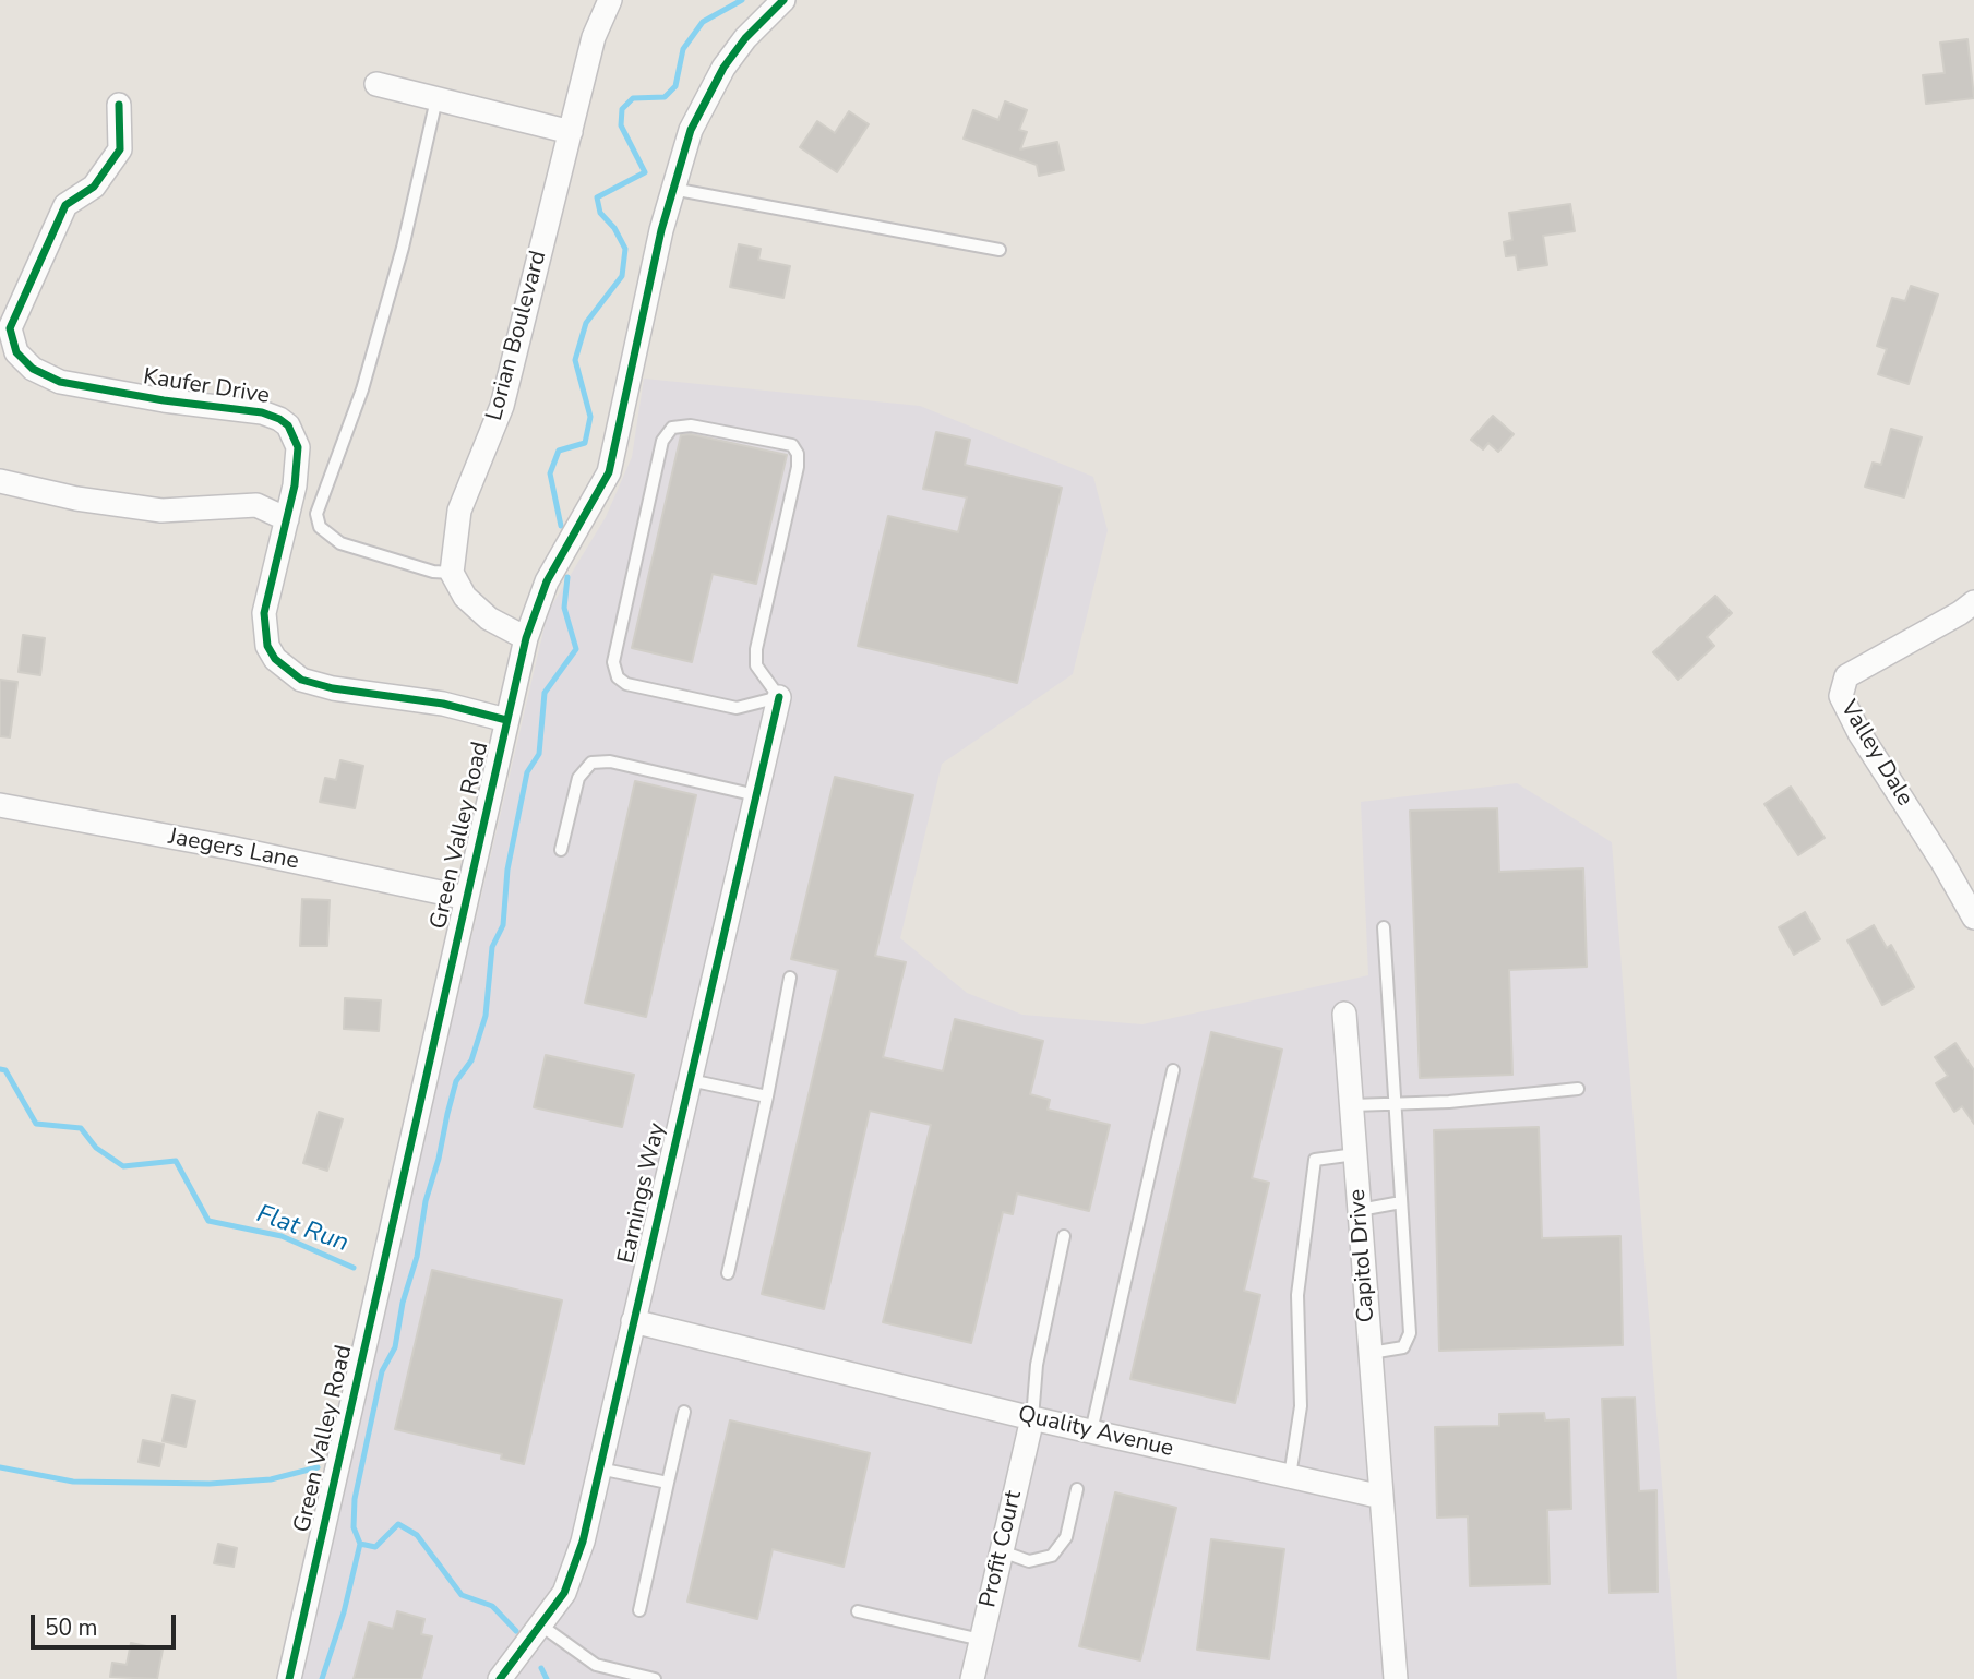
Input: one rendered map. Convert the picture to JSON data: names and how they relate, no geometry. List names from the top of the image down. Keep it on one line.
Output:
{"streets":{"street":["Lorian Boulevard","Kaufer Drive","Valley Dale","Green Valley Road","Jaegers Lane","Earnings Way","Capitol Drive","Quality Avenue","Profit Court"]},"crossings":[["Kaufer Drive","Green Valley Road"],["Green Valley Road","Jaegers Lane"],["Earnings Way","Quality Avenue"],["Capitol Drive","Quality Avenue"],["Quality Avenue","Profit Court"]],"water":["Flat Run"],"scale_bar":"50 m"}
